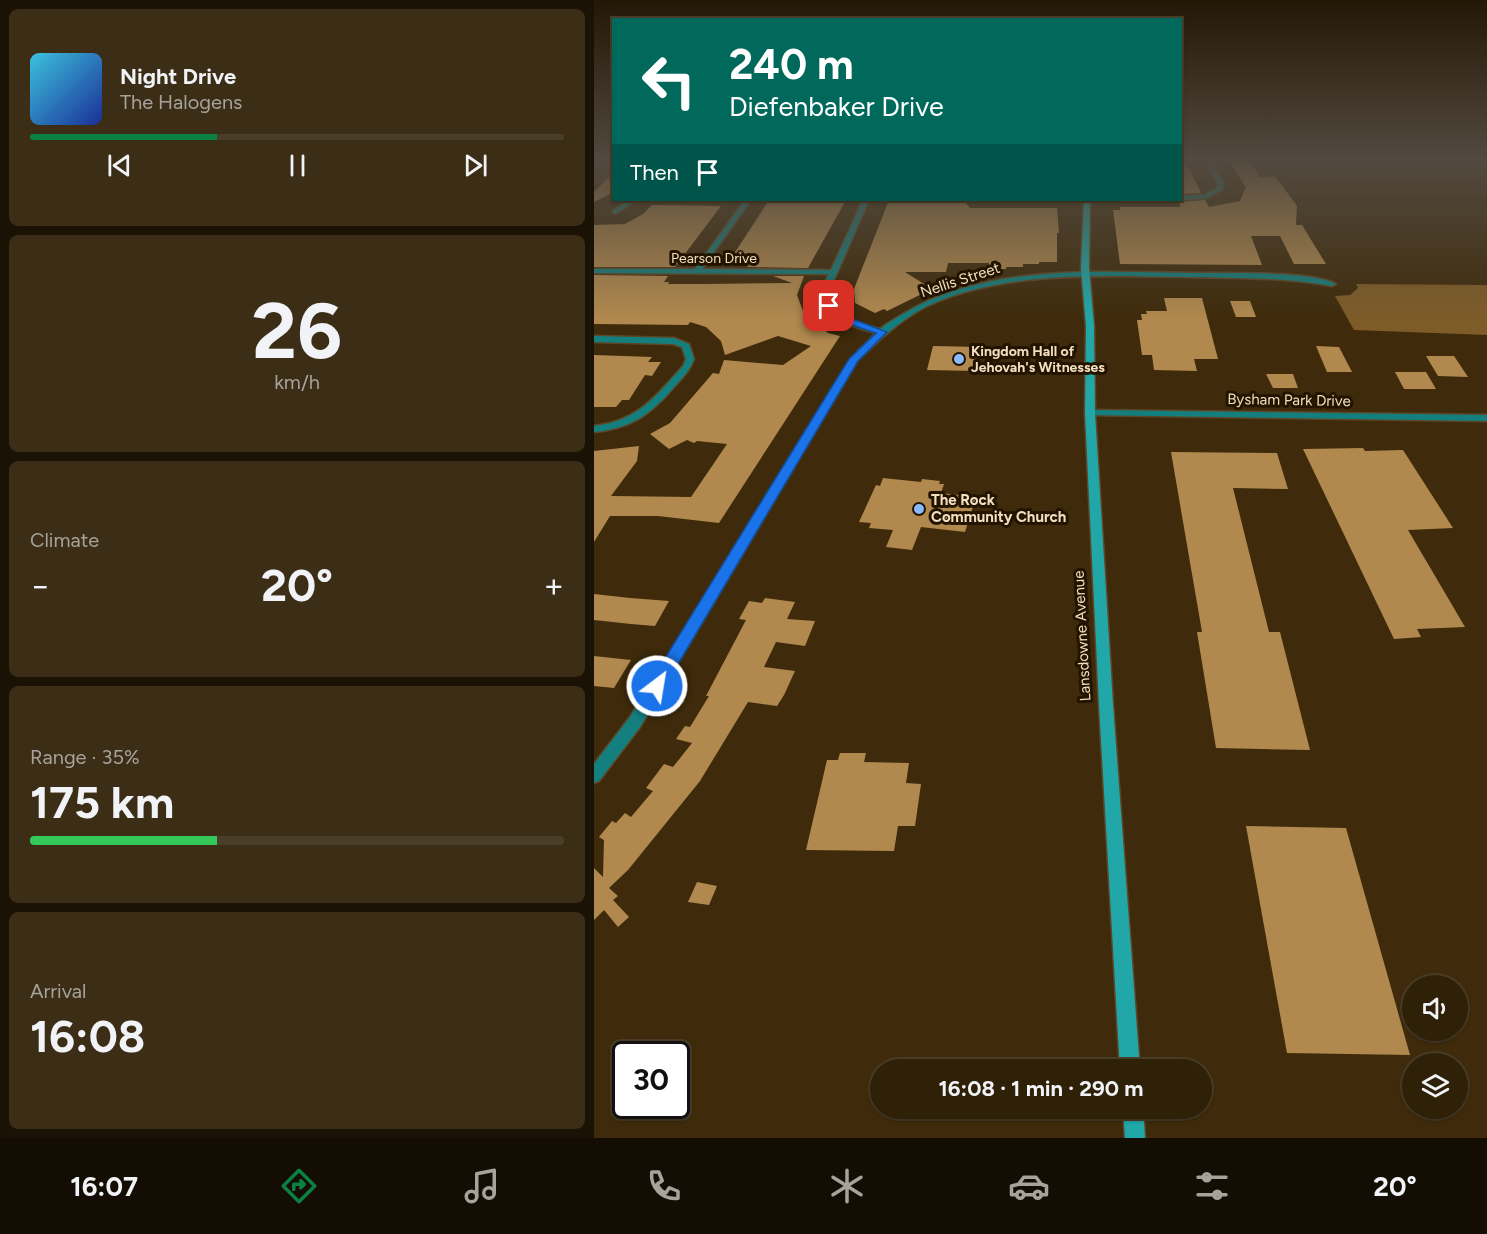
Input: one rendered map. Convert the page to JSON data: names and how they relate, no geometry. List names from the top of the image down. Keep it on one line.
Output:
{"streets":{"main road":["Lansdowne Avenue"],"street":["Pearson Drive","Nellis Street","Bysham Park Drive"]},"crossings":[["Nellis Street","Lansdowne Avenue"],["Bysham Park Drive","Lansdowne Avenue"]],"places":["Kingdom Hall of Jehovah's Witnesses","The Rock Community Church"],"page":{"turn":["240 m","Diefenbaker Drive"],"song":["Night Drive","The Halogens"],"then":"Then","tile":[["26","km/h"],"Climate",["Range · 35%","175 km"],["Arrival","16:08"]],"heat":["−","20°","+"],"limit":"30","trip":"16:08 · 1 min · 290 m","tabs":["16:07","20°"]}}
